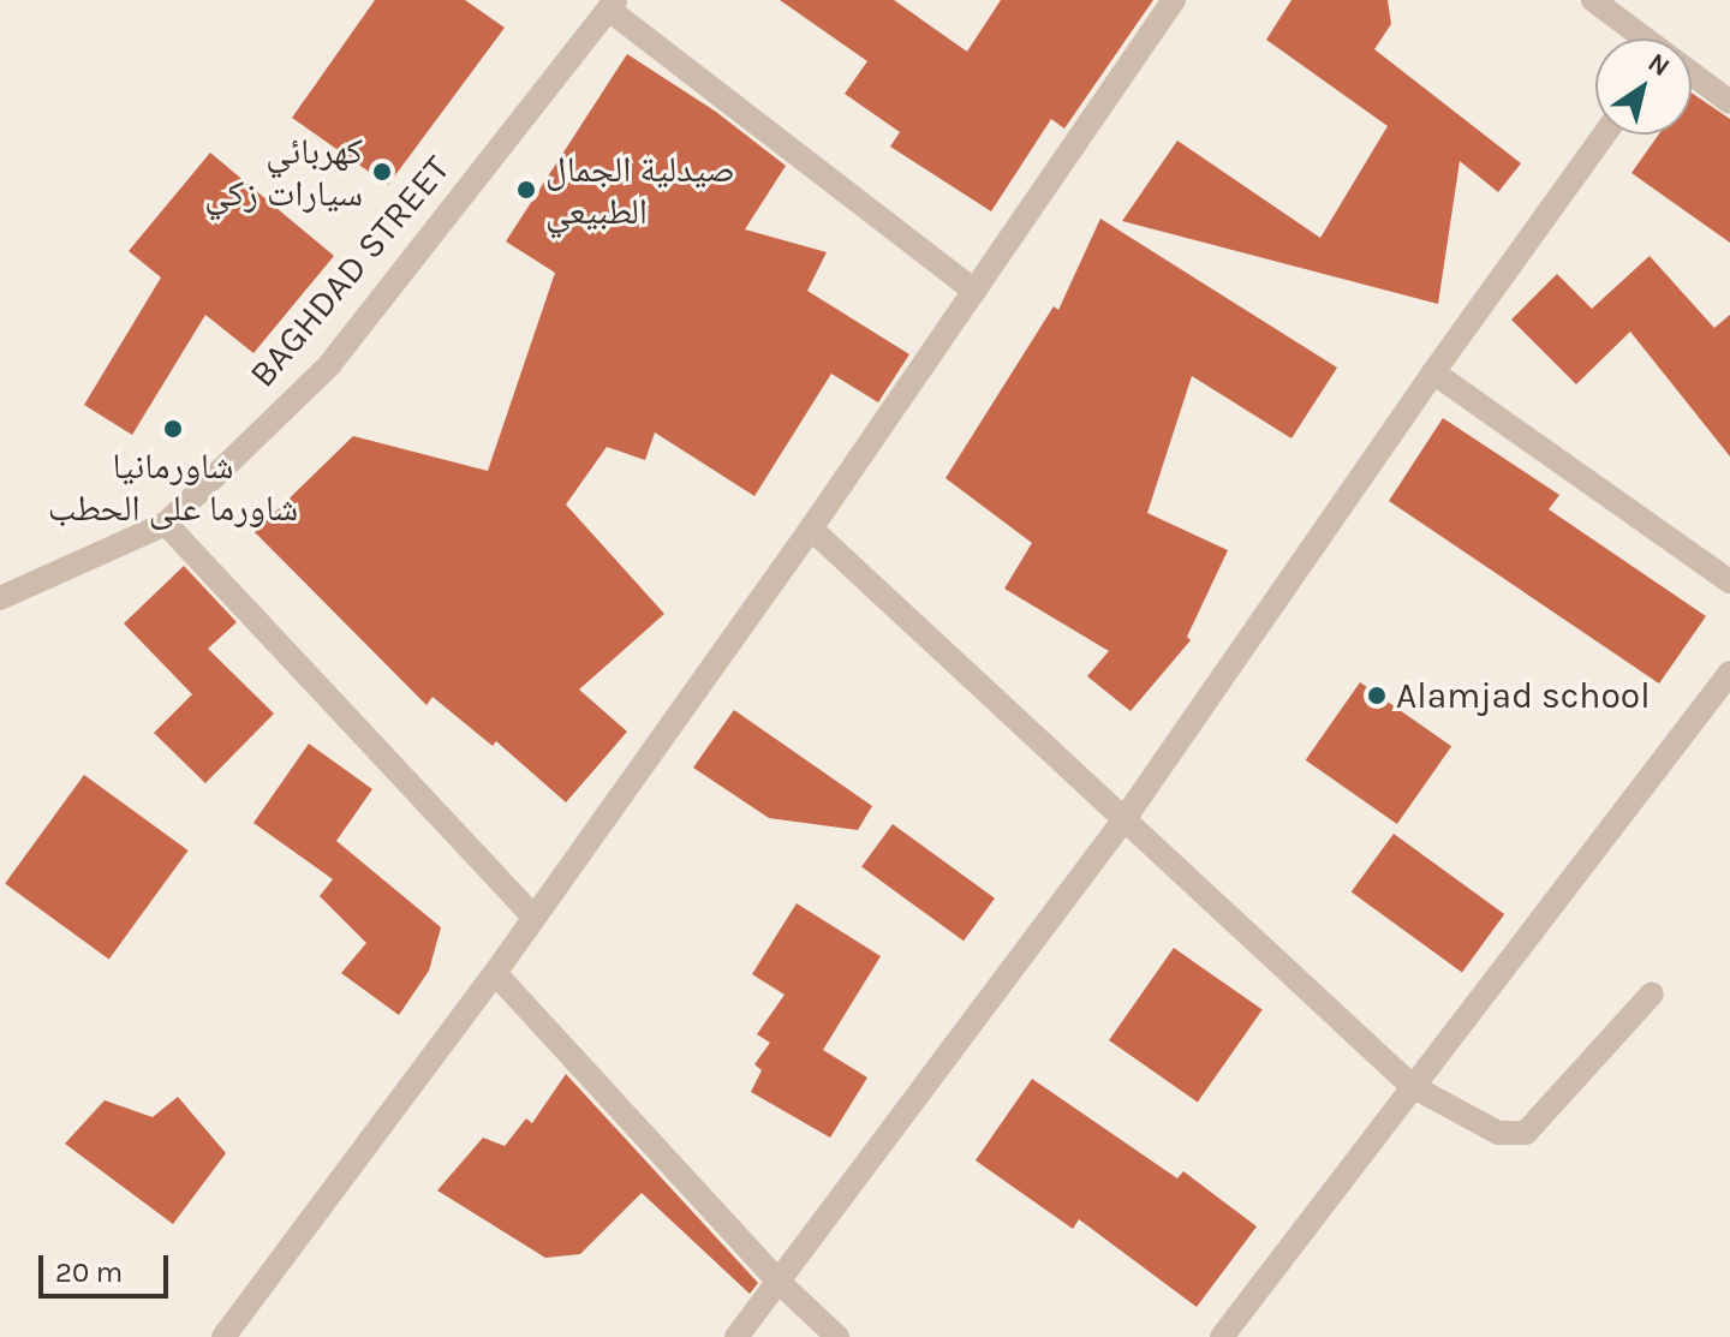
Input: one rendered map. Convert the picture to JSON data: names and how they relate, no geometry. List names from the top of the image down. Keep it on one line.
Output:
{"streets":{"street":["BAGHDAD STREET"]},"places":["كهربائي سيارات زكي","صيدلية الجمال الطبيعي","شاورمانيا شاورما على الحطب","Alamjad school"],"scale_bar":"20 m","north":"top right"}
